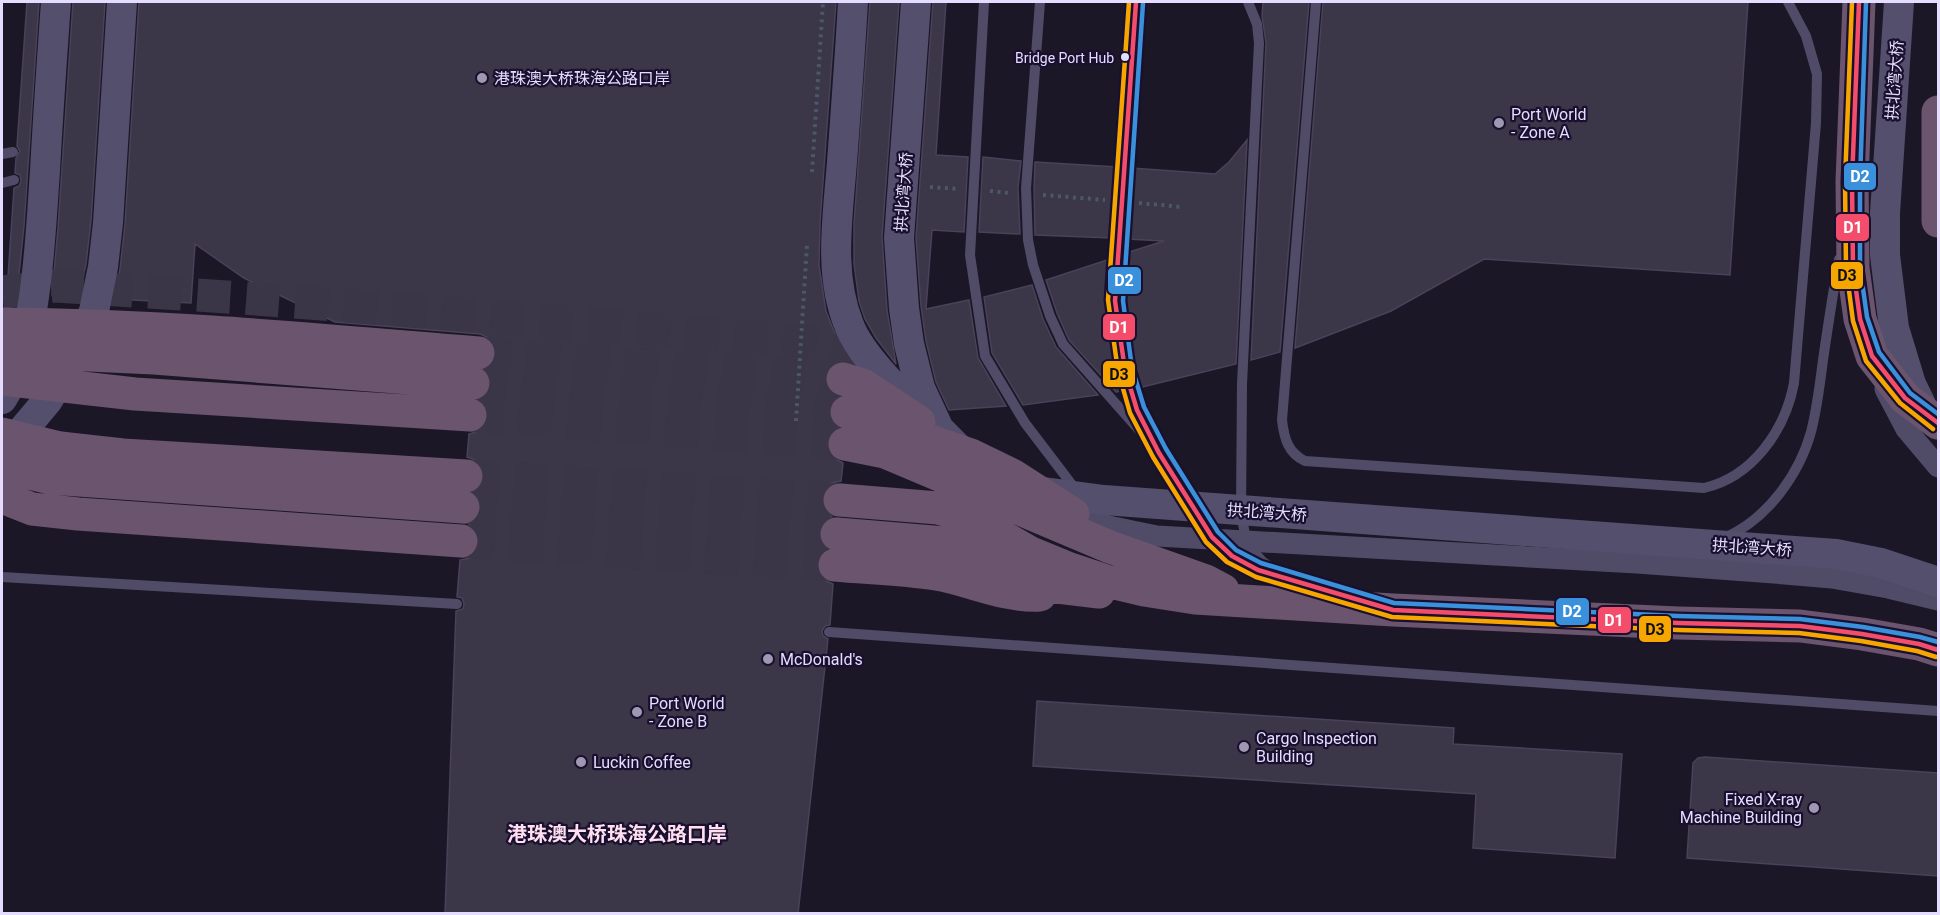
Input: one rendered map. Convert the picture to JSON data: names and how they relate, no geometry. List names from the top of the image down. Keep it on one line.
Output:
{"streets":{"main road":["拱北湾大桥"]},"districts":["港珠澳大桥珠海公路口岸"],"places":["Bridge Port Hub","港珠澳大桥珠海公路口岸","Port World - Zone A","McDonald's","Port World - Zone B","Cargo Inspection Building","Luckin Coffee","Fixed X-ray Machine Building"],"lines":["transit line D1","transit line D3","transit line D2"]}
